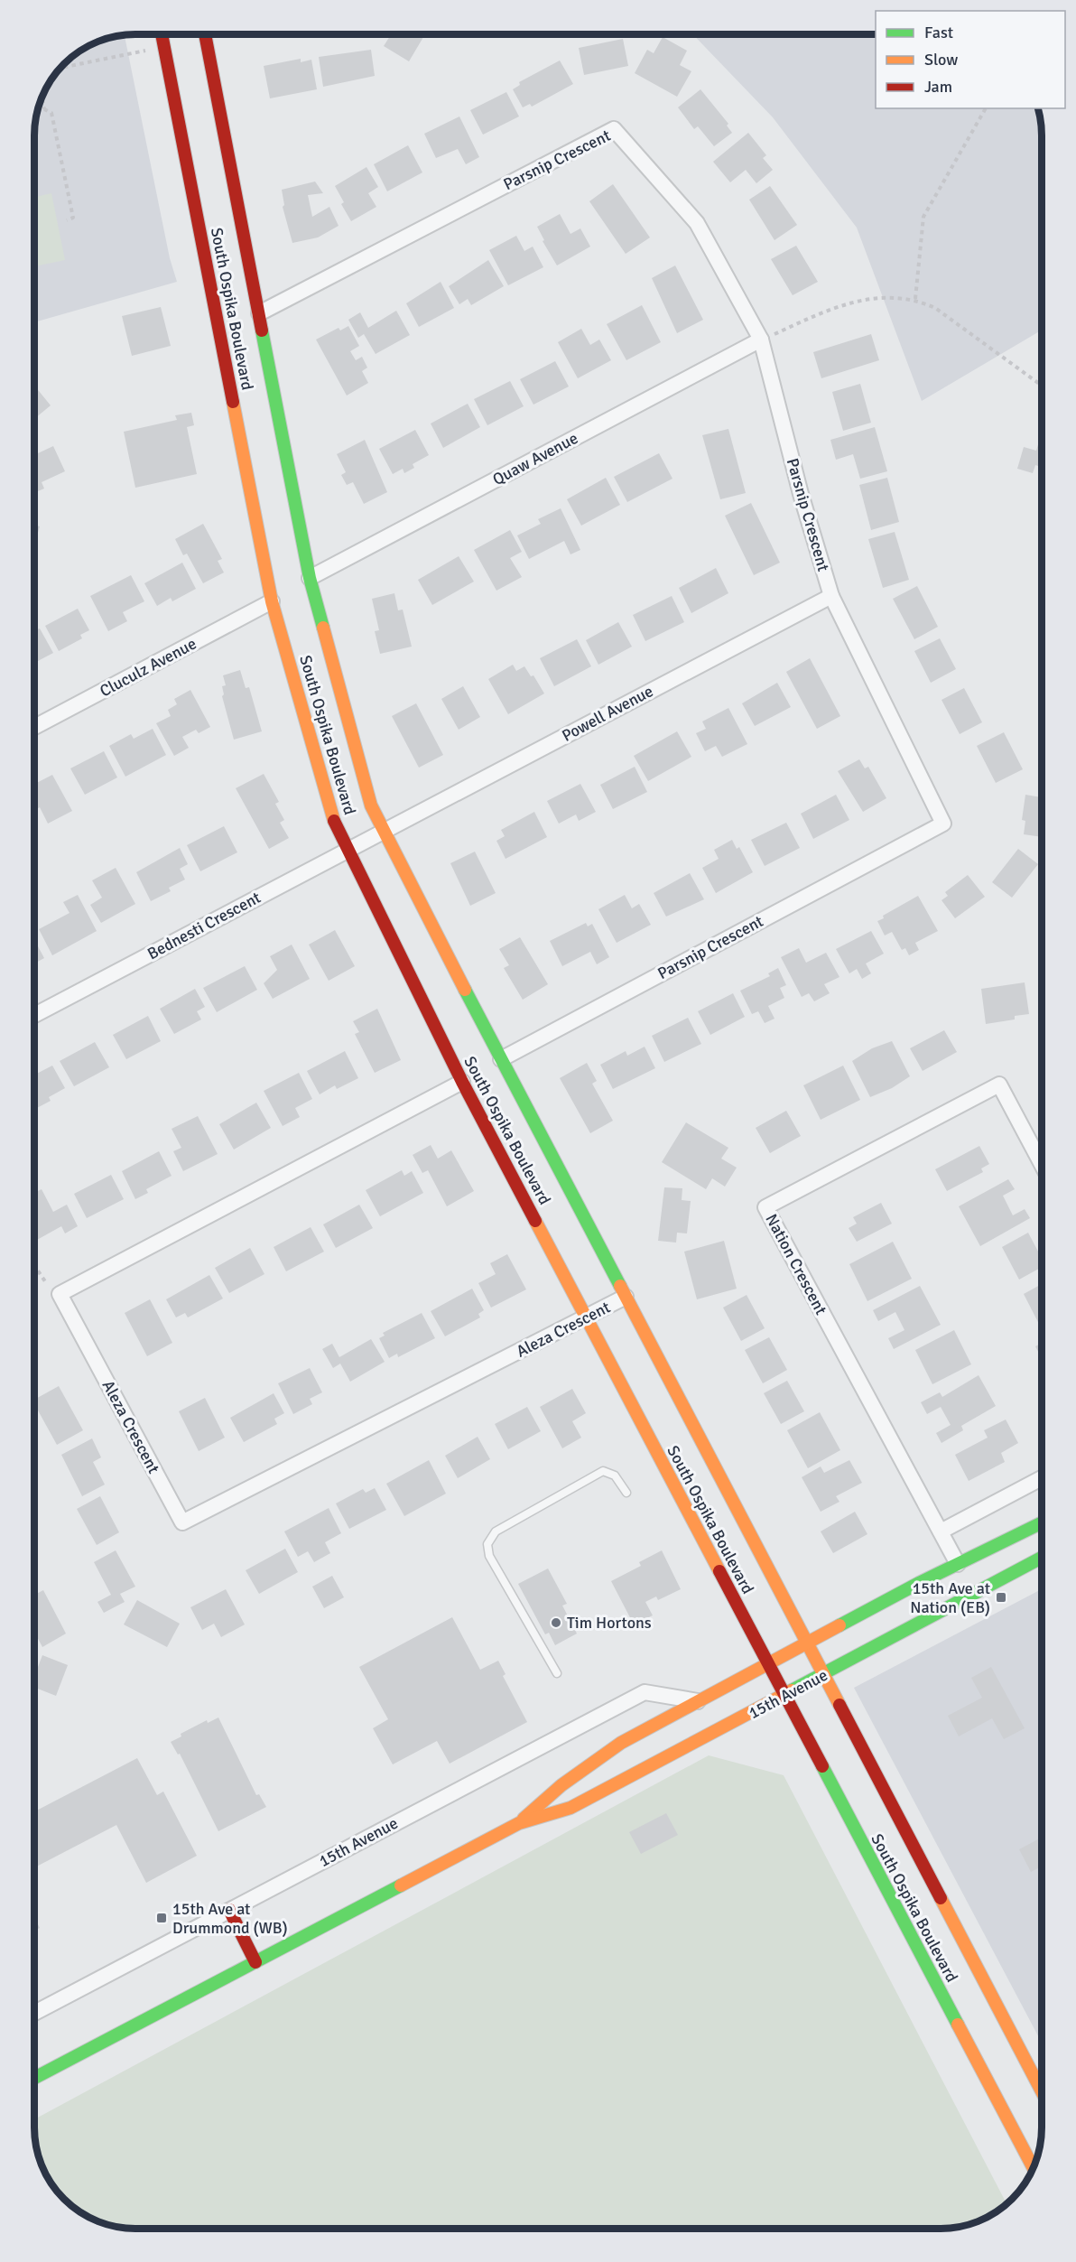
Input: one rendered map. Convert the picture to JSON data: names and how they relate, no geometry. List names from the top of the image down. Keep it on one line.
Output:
{"streets":{"main road":["South Ospika Boulevard","15th Avenue"],"street":["Parsnip Crescent","Quaw Avenue","Cluculz Avenue","Powell Avenue","Bednesti Crescent","Nation Crescent","Aleza Crescent"]},"crossings":[["Parsnip Crescent","South Ospika Boulevard"],["Parsnip Crescent","Quaw Avenue"],["Parsnip Crescent","Powell Avenue"],["South Ospika Boulevard","Quaw Avenue"],["South Ospika Boulevard","Cluculz Avenue"],["South Ospika Boulevard","Powell Avenue"],["South Ospika Boulevard","Bednesti Crescent"],["South Ospika Boulevard","Aleza Crescent"],["South Ospika Boulevard","15th Avenue"],["Powell Avenue","Bednesti Crescent"],["Nation Crescent","15th Avenue"]],"places":{"transit":["15th Ave at Nation (EB)","15th Ave at Drummond (WB)"],"other":["Tim Hortons"]},"legend":["Fast","Slow","Jam"]}
